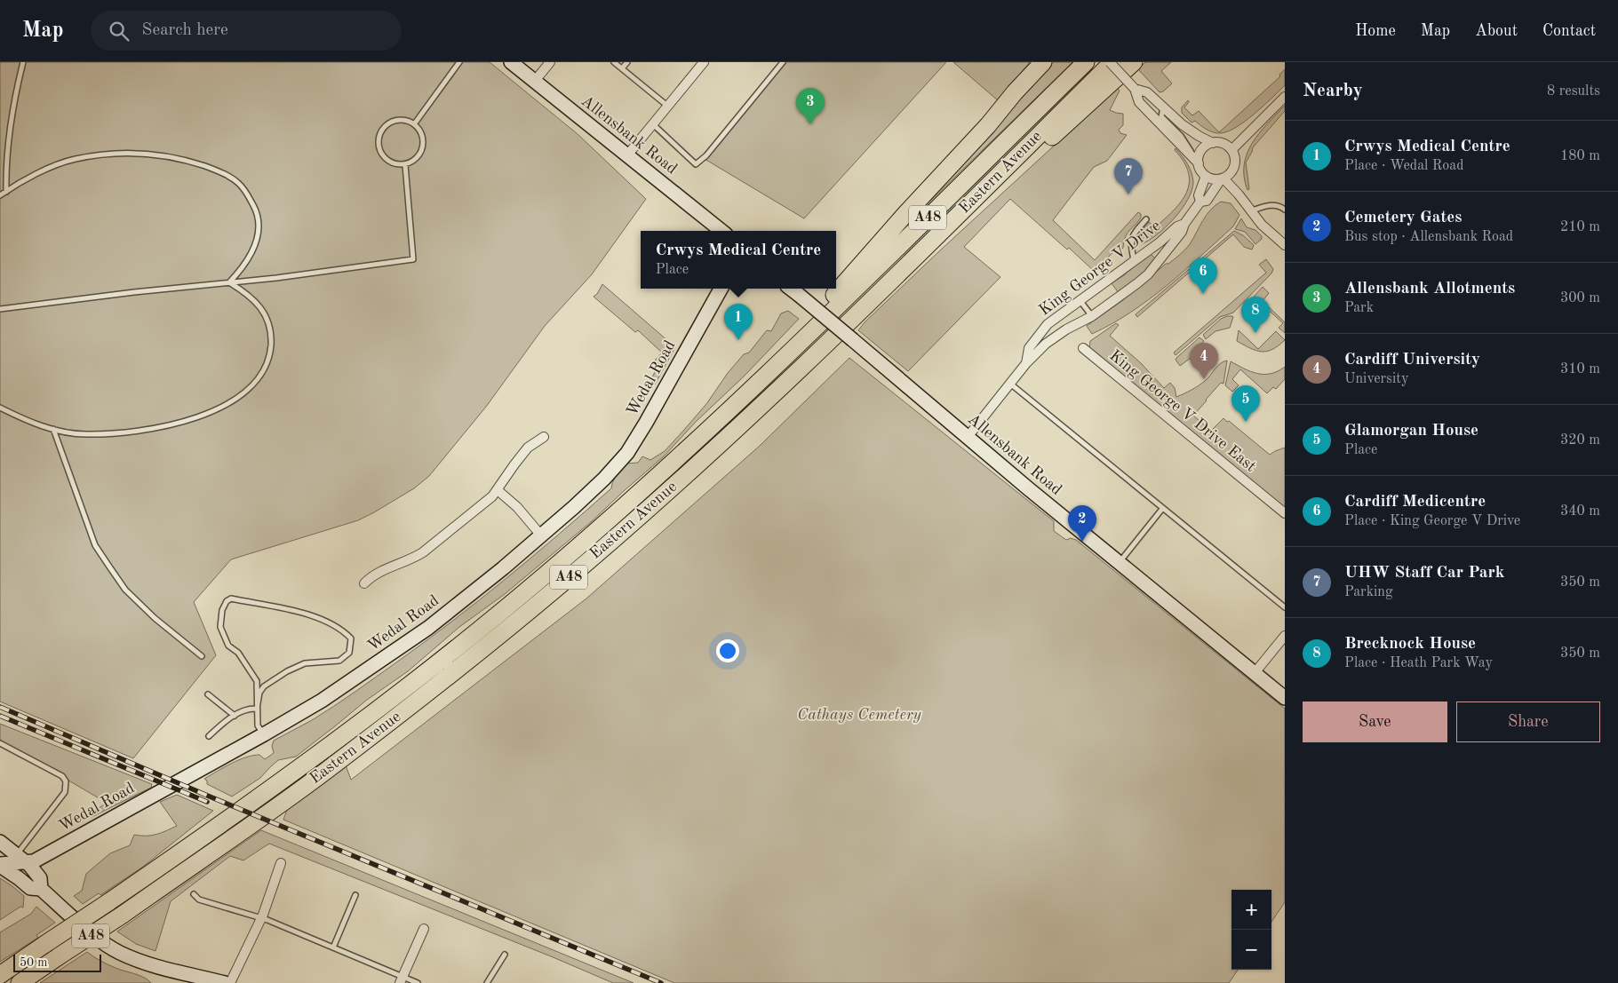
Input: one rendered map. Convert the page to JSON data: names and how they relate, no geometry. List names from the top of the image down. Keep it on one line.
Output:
{"streets":{"highway":["Eastern Avenue","A48"],"street":["Allensbank Road","King George V Drive","Wedal Road","King George V Drive East"]},"crossings":[["Allensbank Road","King George V Drive"]],"parks":["Cathays Cemetery"],"scale_bar":"50 m","page":{"header":"Map","search":"Search here","nav":["Home","Map","About","Contact"],"heading":["Nearby","8 results"],"pins":["3","7","6","8","1","4","5","2"],"list":[{"mark":"1","name":"Crwys Medical Centre","note":"Place · Wedal Road","value":"180 m"},{"mark":"2","name":"Cemetery Gates","note":"Bus stop · Allensbank Road","value":"210 m"},{"mark":"3","name":"Allensbank Allotments","note":"Park","value":"300 m"},{"mark":"4","name":"Cardiff University","note":"University","value":"310 m"},{"mark":"5","name":"Glamorgan House","note":"Place","value":"320 m"},{"mark":"6","name":"Cardiff Medicentre","note":"Place · King George V Drive","value":"340 m"},{"mark":"7","name":"UHW Staff Car Park","note":"Parking","value":"350 m"},{"mark":"8","name":"Brecknock House","note":"Place · Heath Park Way","value":"350 m"}],"popup":["Crwys Medical Centre","Place"],"buttons":["Save","Share"],"map_buttons":["+","−"],"scale":"50 m"}}
